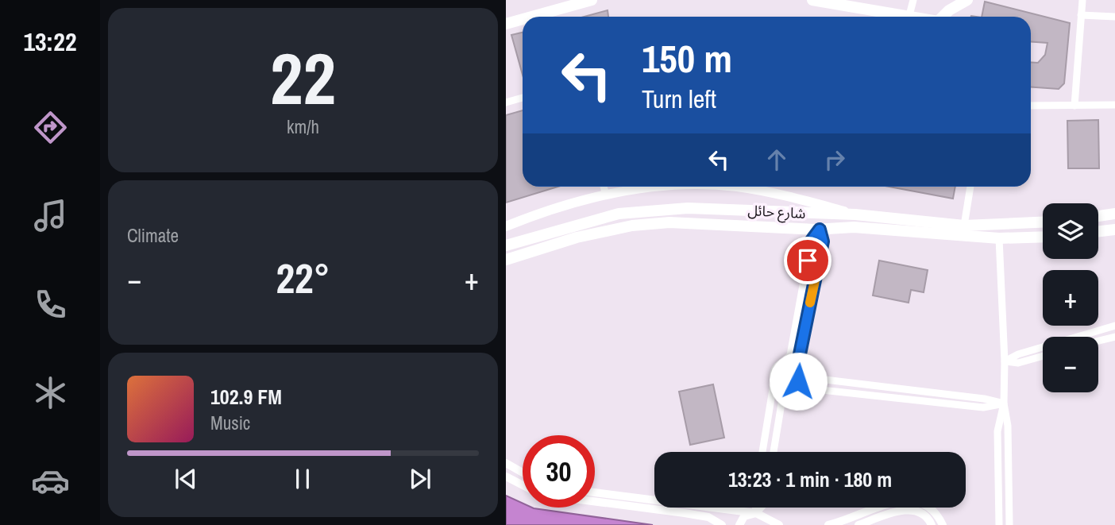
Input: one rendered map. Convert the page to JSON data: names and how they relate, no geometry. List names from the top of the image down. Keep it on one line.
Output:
{"streets":{"main road":["شارع حائل"]},"page":{"tabs":"13:22","tile":[["22","km/h"],"Climate"],"turn":["150 m","Turn left"],"map_buttons":["+","−"],"heat":["−","22°","+"],"song":["102.9 FM","Music"],"limit":"30","trip":"13:23 · 1 min · 180 m"}}
